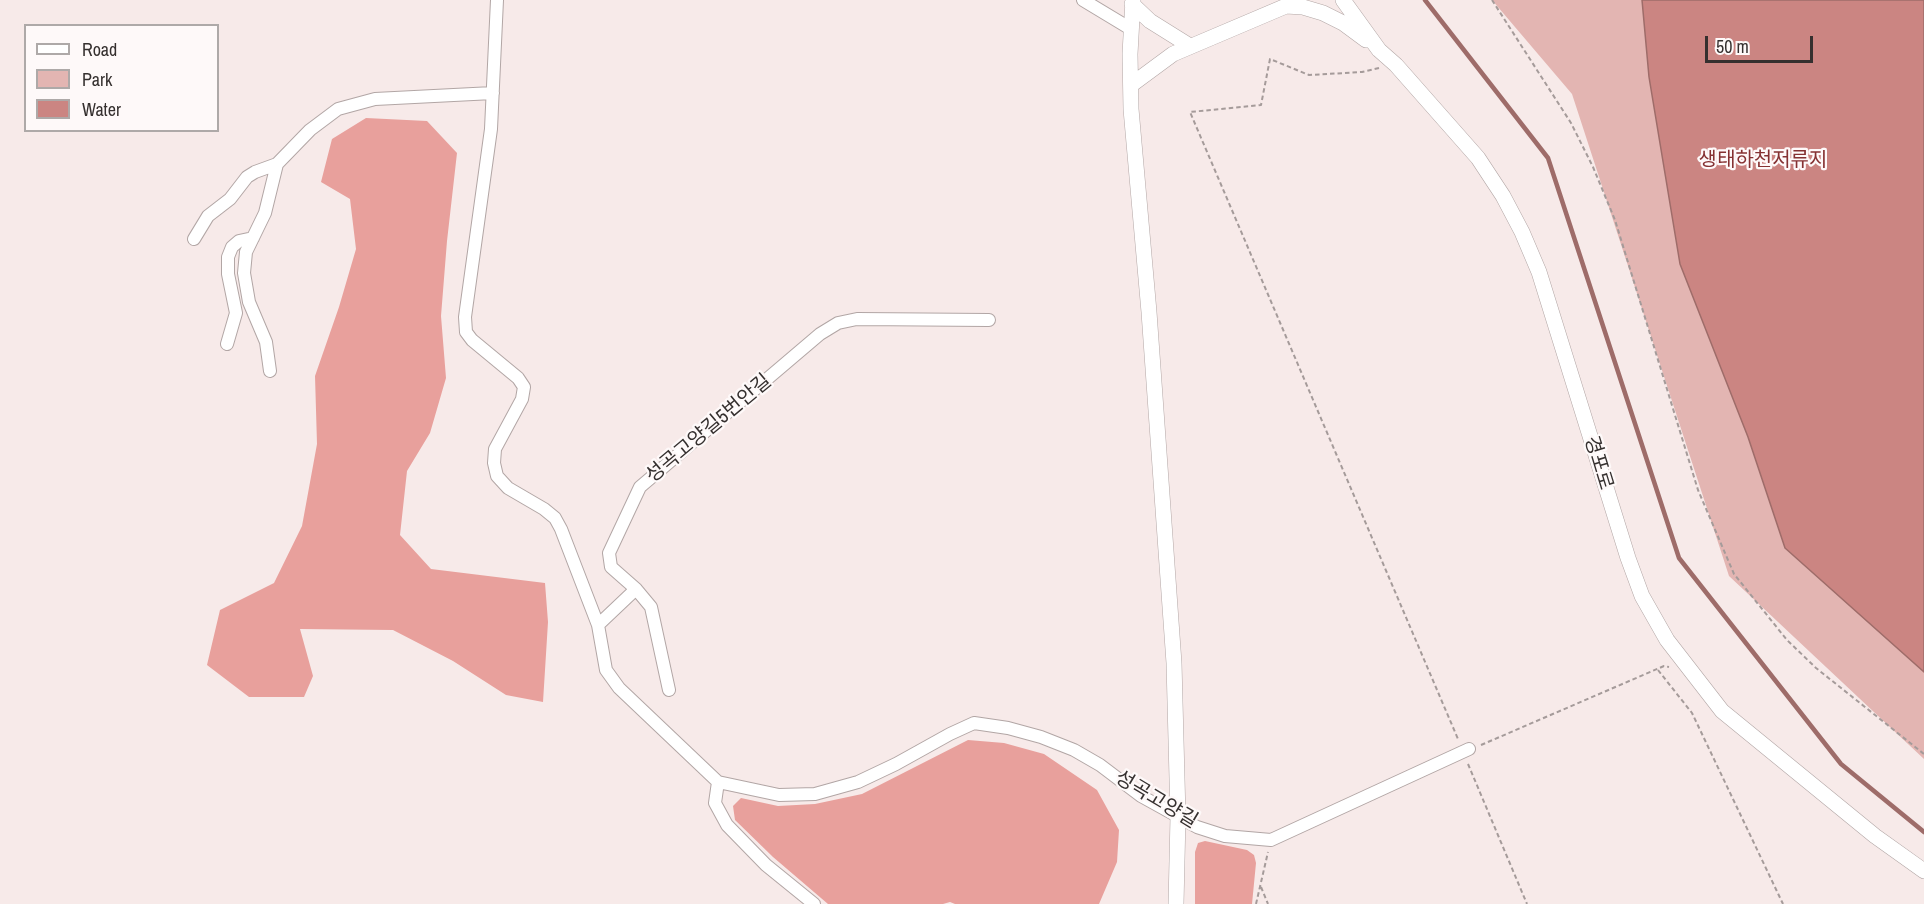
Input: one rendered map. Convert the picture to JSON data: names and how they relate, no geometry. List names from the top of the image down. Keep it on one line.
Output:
{"streets":{"street":["성곡고양길5번안길","경포로","성곡고양길"]},"parks":["생태하천저류지"],"legend":["Road","Park","Water"],"scale_bar":"50 m"}
